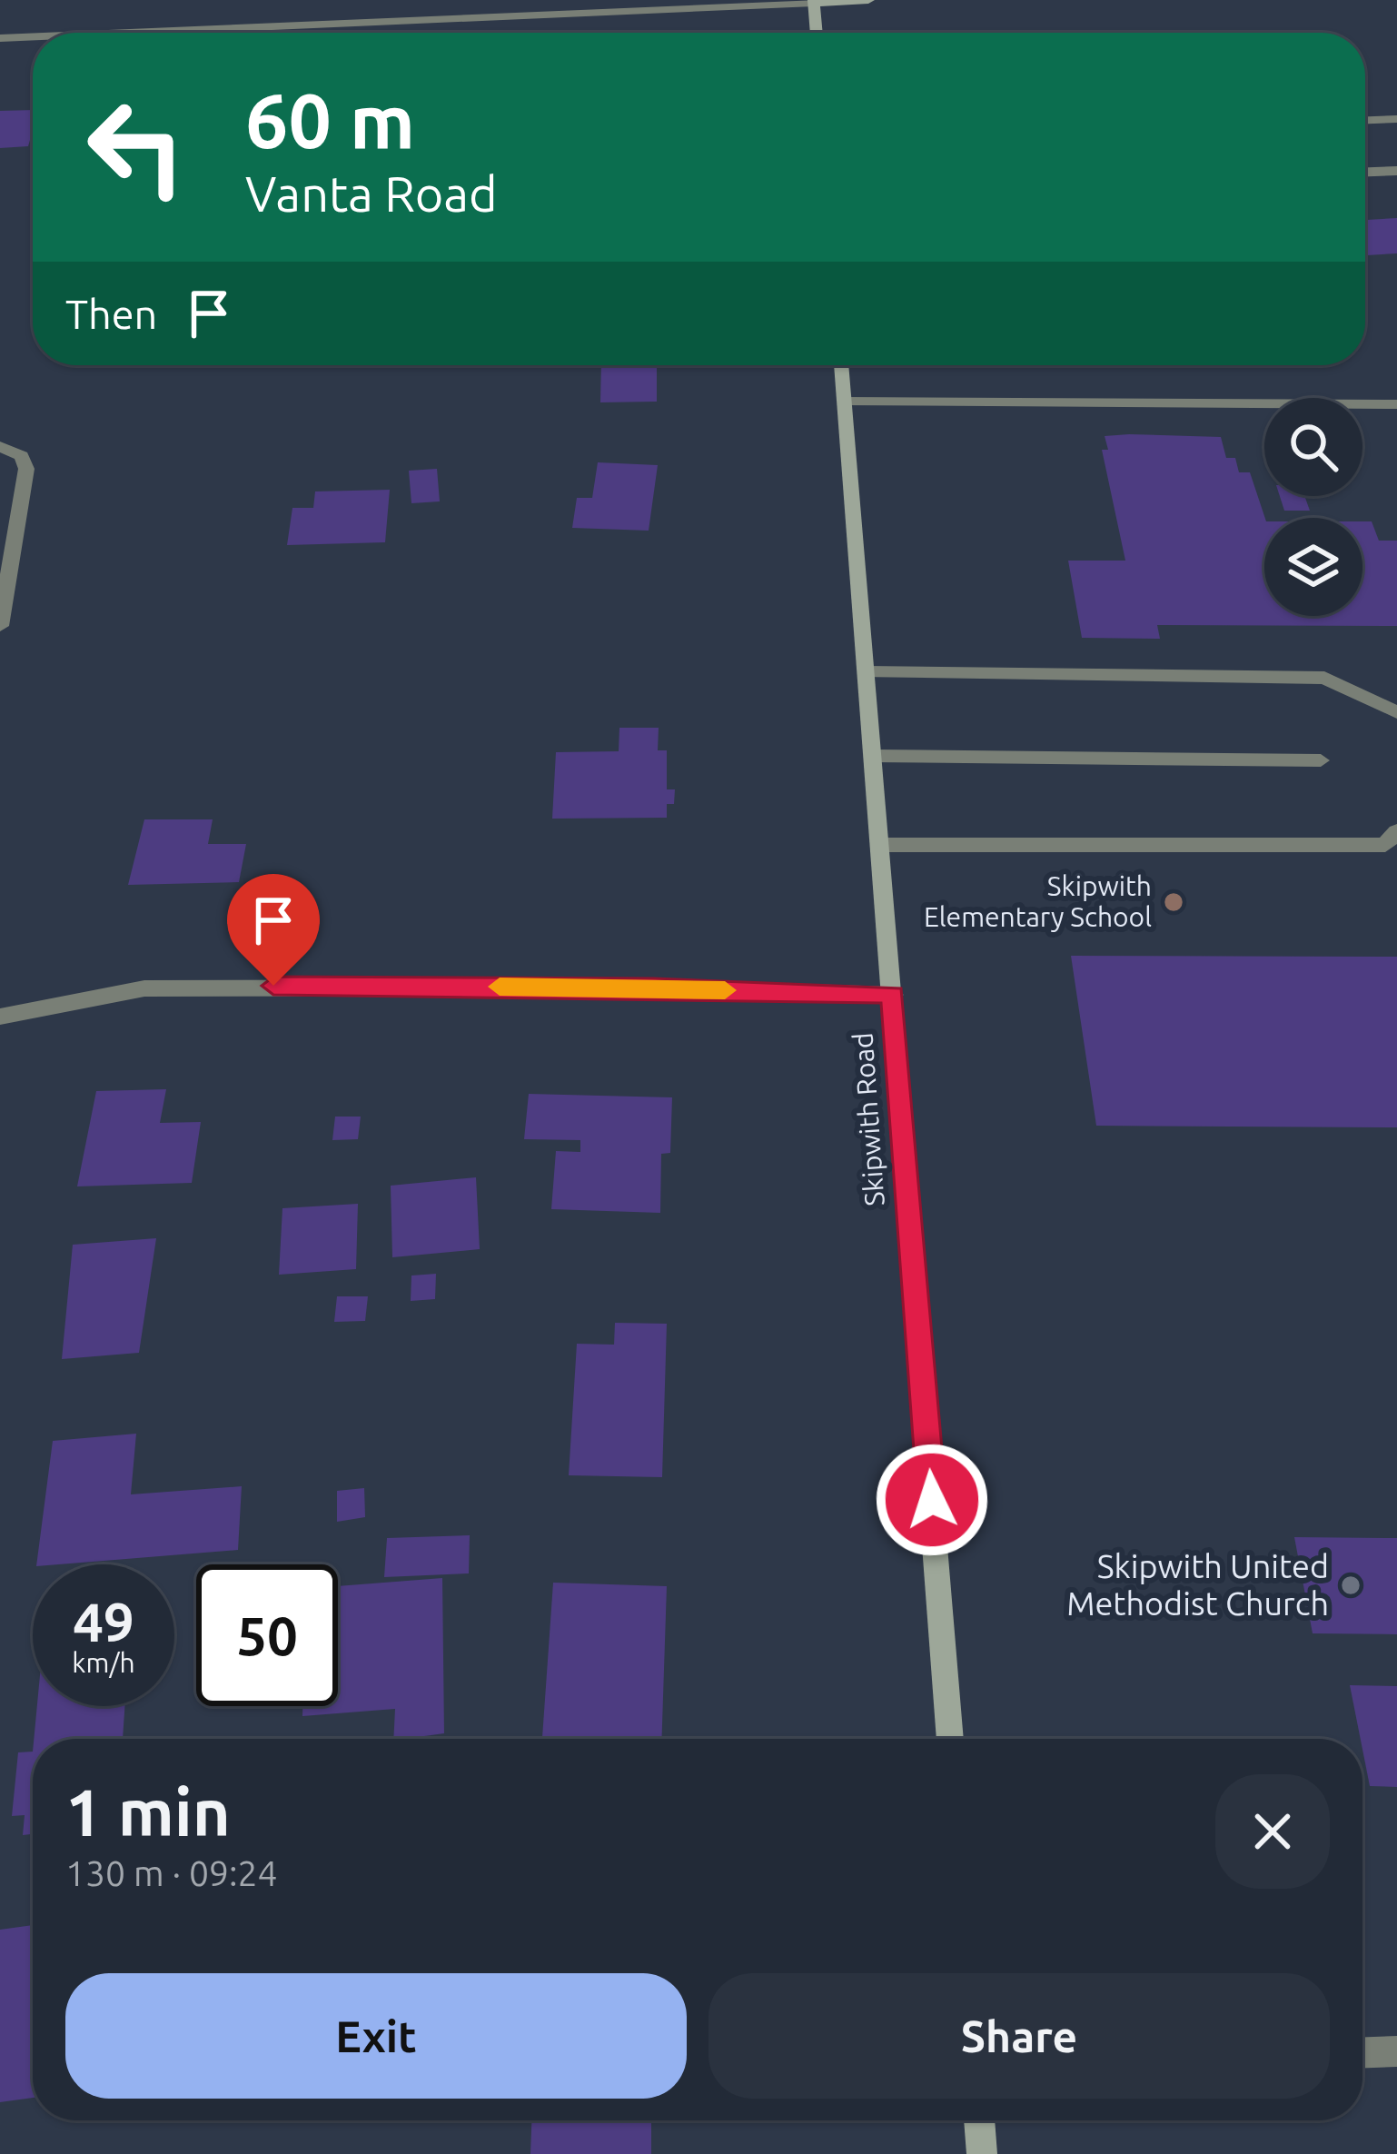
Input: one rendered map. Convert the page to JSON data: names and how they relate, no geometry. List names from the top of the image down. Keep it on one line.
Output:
{"streets":{"main road":["Skipwith Road"]},"places":["Skipwith Elementary School","Skipwith United Methodist Church"],"page":{"turn":["60 m","Vanta Road"],"then":"Then","speed":"49 km/h","limit":"50","heading":["1 min","130 m · 09:24"],"buttons":["Exit","Share"]}}
